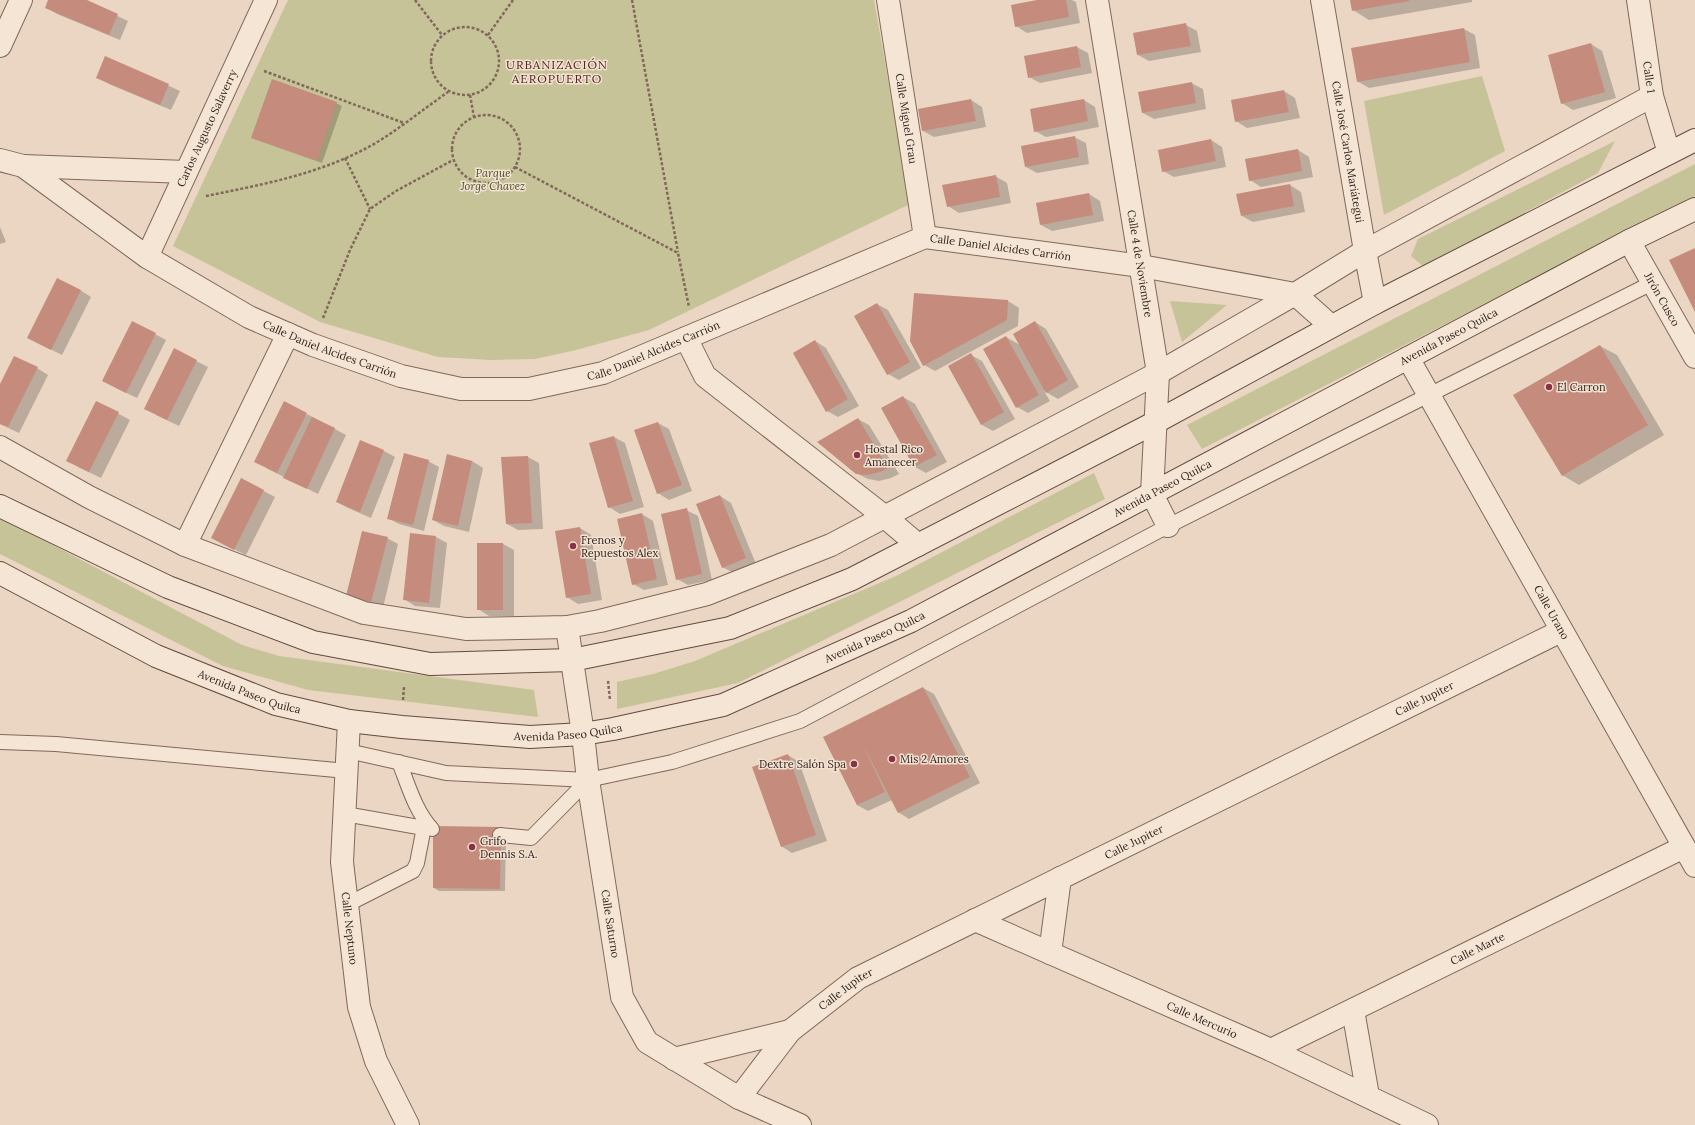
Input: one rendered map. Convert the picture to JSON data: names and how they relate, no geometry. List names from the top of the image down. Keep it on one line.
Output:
{"streets":{"street":["Calle 1","Calle Miguel Grau","Carlos Augusto Salaverry","Calle José Carlos Mariátegui","Calle Daniel Alcides Carrión","Calle 4 de Noviembre","Jirón Cusco","Avenida Paseo Quilca","Calle Urano","Calle Jupiter","Calle Saturno","Calle Neptuno","Calle Marte","Calle Mercurio"]},"crossings":[["Calle Miguel Grau","Calle Daniel Alcides Carrión"],["Carlos Augusto Salaverry","Calle Daniel Alcides Carrión"],["Calle Daniel Alcides Carrión","Calle 4 de Noviembre"],["Calle 4 de Noviembre","Avenida Paseo Quilca"],["Jirón Cusco","Avenida Paseo Quilca"],["Avenida Paseo Quilca","Calle Urano"],["Avenida Paseo Quilca","Calle Saturno"],["Avenida Paseo Quilca","Calle Neptuno"],["Calle Urano","Calle Jupiter"],["Calle Urano","Calle Marte"],["Calle Jupiter","Calle Saturno"],["Calle Jupiter","Calle Mercurio"],["Calle Marte","Calle Mercurio"]],"districts":["URBANIZACIÓN AEROPUERTO"],"parks":["Parque Jorge Chavez"],"places":["El Carron","Hostal Rico Amanecer","Frenos y Repuestos Alex","Mis 2 Amores","Dextre Salón Spa","Grifo Dennis S.A."]}
